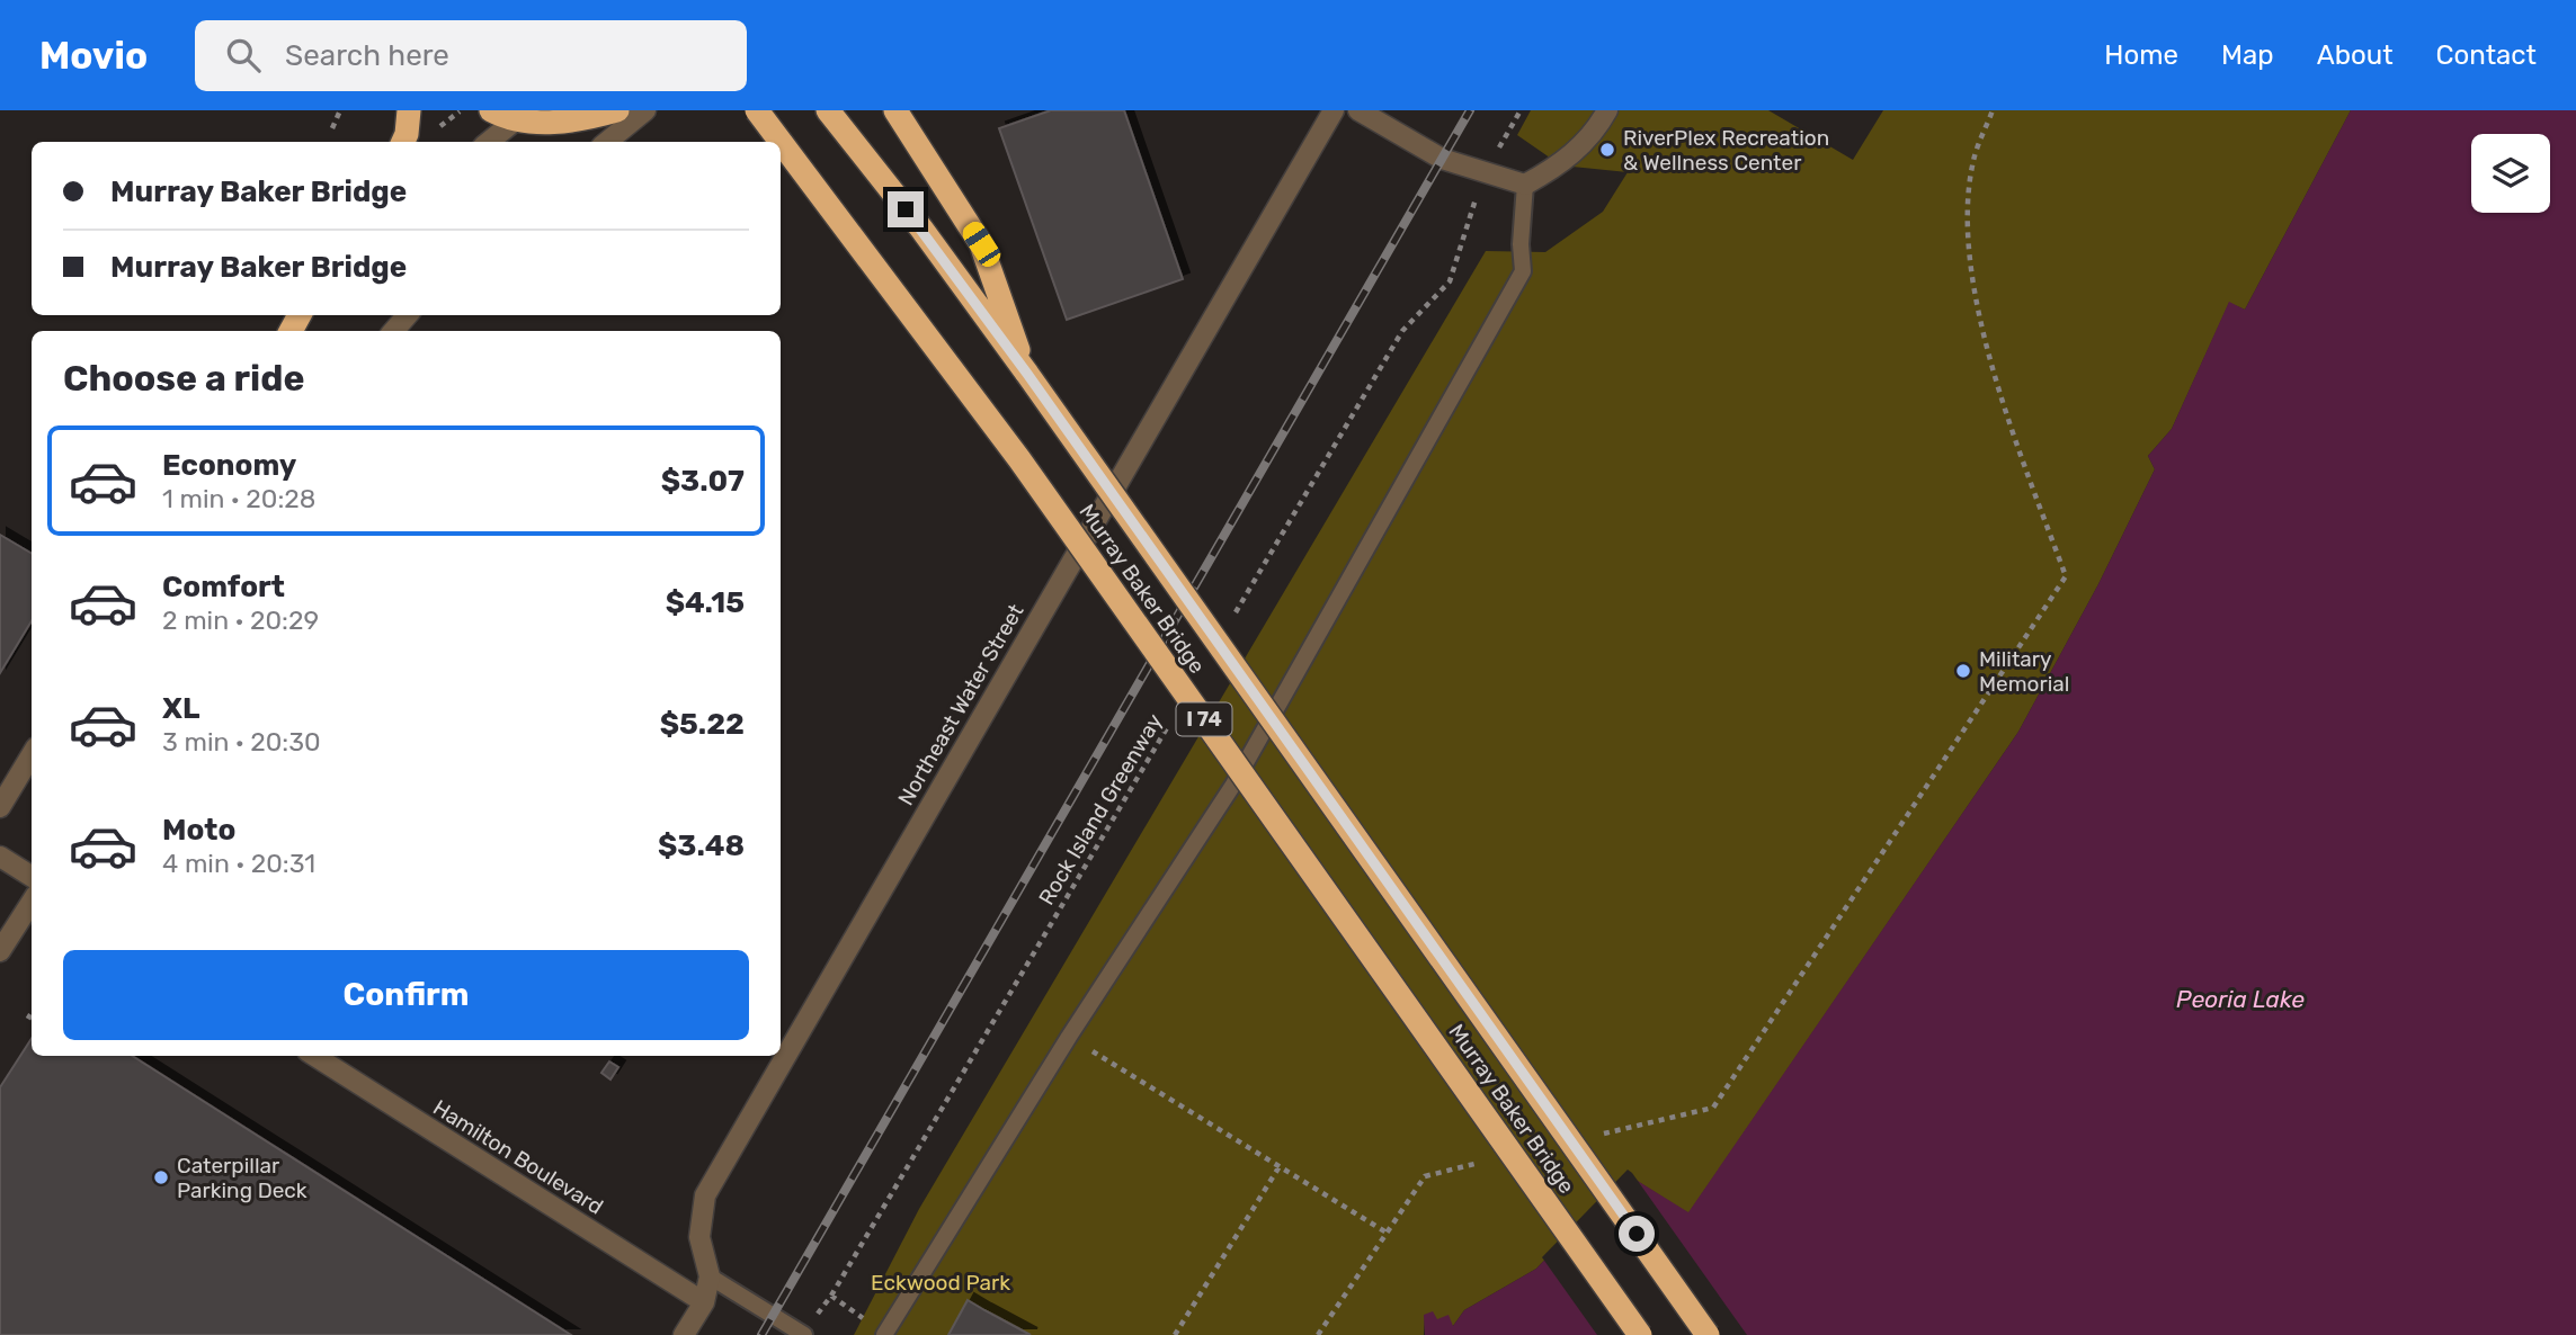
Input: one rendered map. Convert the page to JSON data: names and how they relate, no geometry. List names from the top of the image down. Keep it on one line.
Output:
{"streets":{"highway":["Murray Baker Bridge","I 74"],"street":["Northeast Water Street","Hamilton Boulevard"],"path":["Rock Island Greenway"]},"crossings":[["Northeast Water Street","Hamilton Boulevard"]],"water":["Peoria Lake"],"parks":["Eckwood Park"],"places":["RiverPlex Recreation & Wellness Center","Military Memorial","Caterpillar Parking Deck"],"page":{"header":"Movio","search":"Search here","nav":["Home","Map","About","Contact"],"banner":["Murray Baker Bridge","Murray Baker Bridge"],"heading":"Choose a ride","list":[{"name":"Economy","note":"1 min · 20:28","value":"$3.07"},{"name":"Comfort","note":"2 min · 20:29","value":"$4.15"},{"name":"XL","note":"3 min · 20:30","value":"$5.22"},{"name":"Moto","note":"4 min · 20:31","value":"$3.48"}],"buttons":"Confirm"}}
